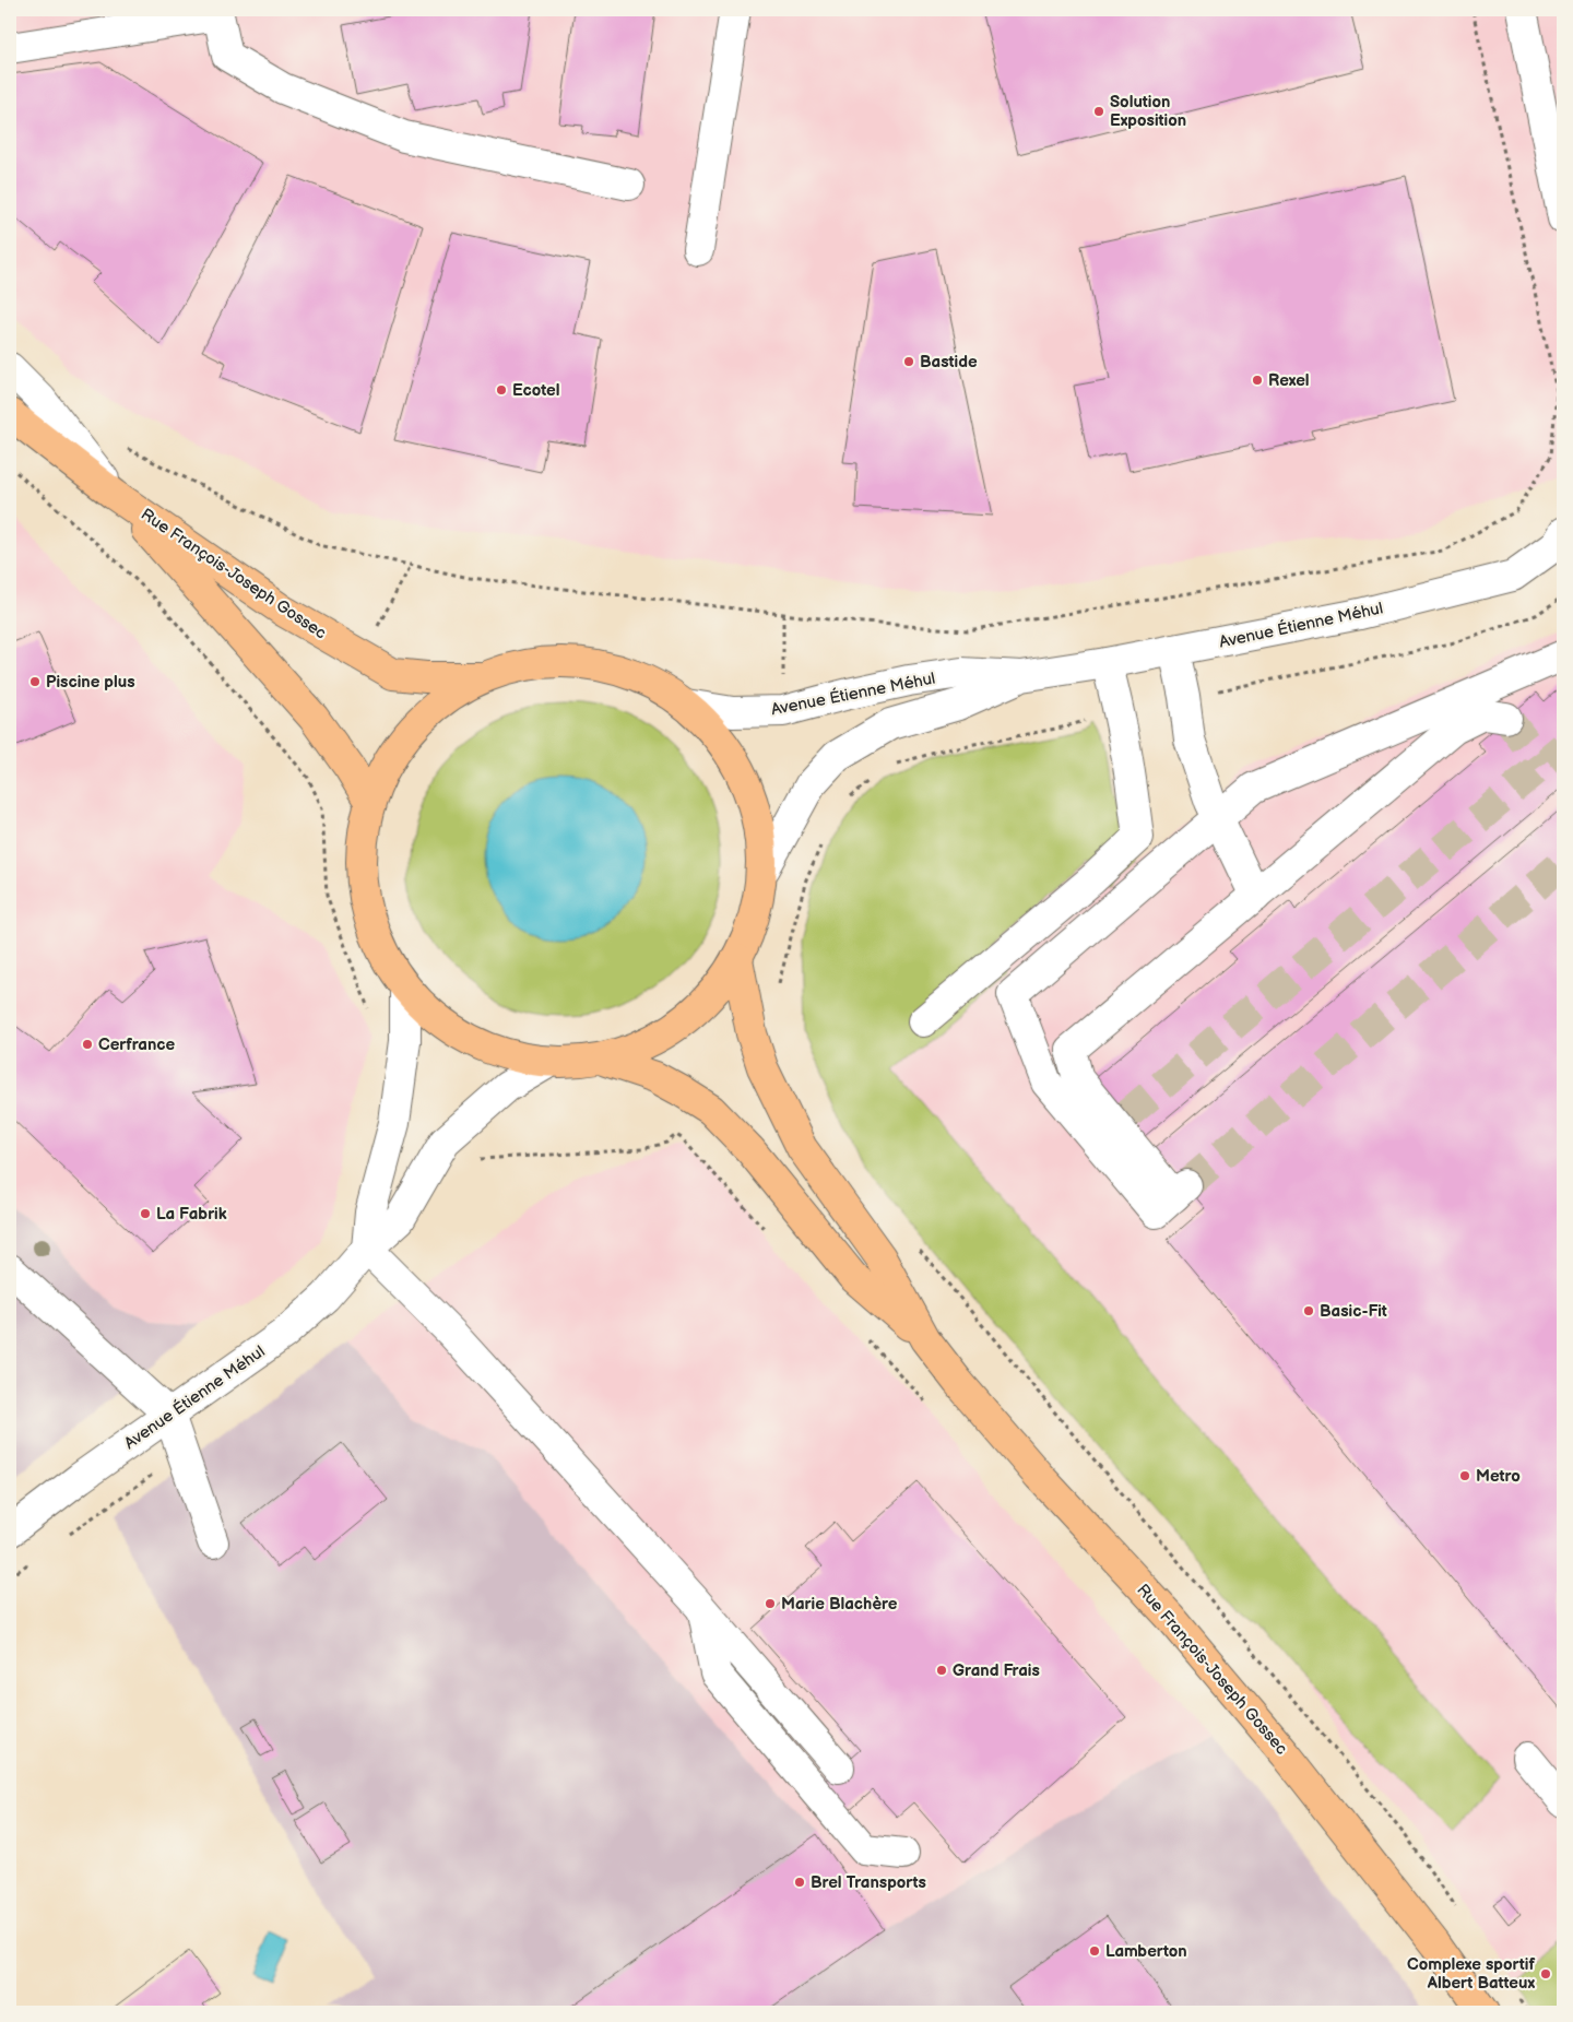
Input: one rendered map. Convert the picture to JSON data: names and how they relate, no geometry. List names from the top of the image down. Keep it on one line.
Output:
{"streets":{"main road":["Rue François-Joseph Gossec"],"street":["Avenue Étienne Méhul"]},"places":["Solution Exposition","Bastide","Rexel","Ecotel","Piscine plus","Cerfrance","La Fabrik","Basic-Fit","Metro","Marie Blachère","Grand Frais","Brel Transports","Lamberton","Complexe sportif Albert Batteux"]}
